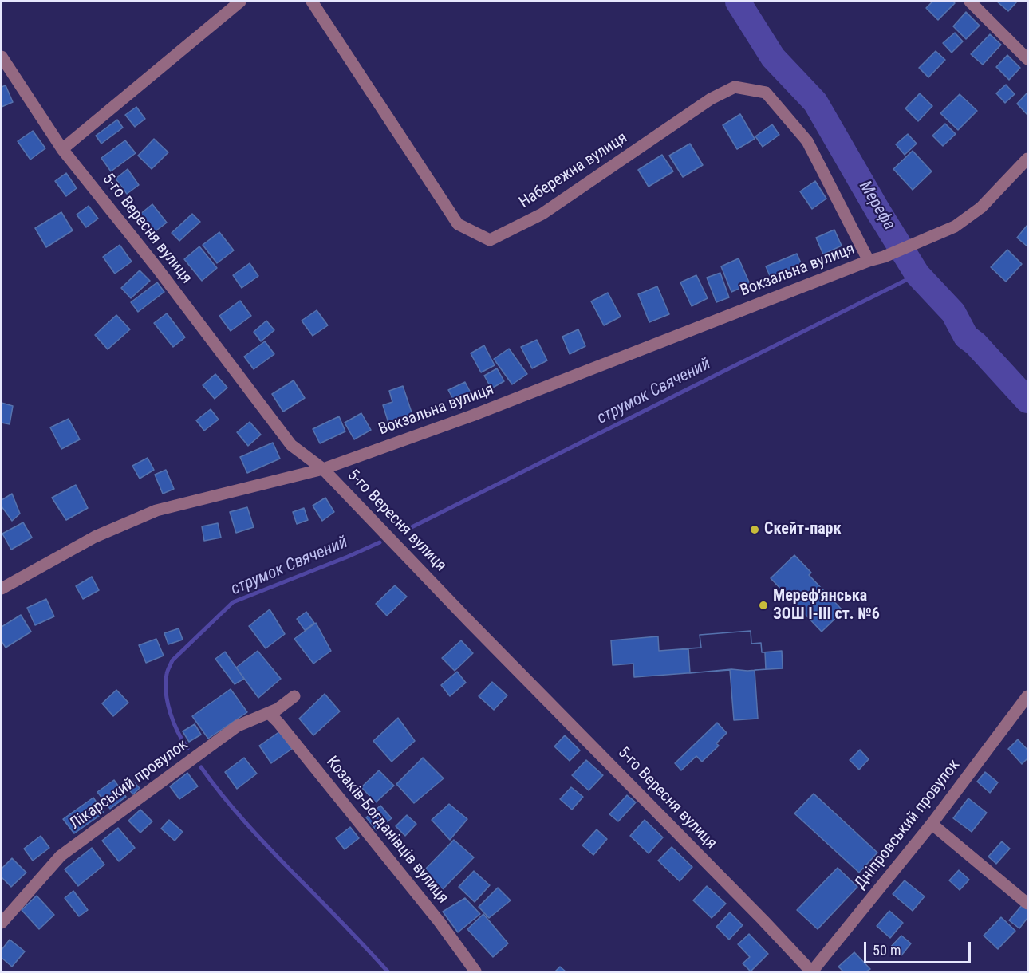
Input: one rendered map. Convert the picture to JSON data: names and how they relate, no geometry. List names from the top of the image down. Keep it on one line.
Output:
{"streets":{"street":["Набережна вулиця","5-го Вересня вулиця","Вокзальна вулиця","Лікарський провулок","Дніпровський провулок","Козаків-Богданівців вулиця"]},"crossings":[["Набережна вулиця","Вокзальна вулиця"],["5-го Вересня вулиця","Вокзальна вулиця"],["5-го Вересня вулиця","Дніпровський провулок"],["Лікарський провулок","Козаків-Богданівців вулиця"]],"water":["Мерефа","струмок Свячений"],"places":["Скейт-парк","Мереф'янська ЗОШ І-ІІІ ст. №6"],"scale_bar":"50 m"}
